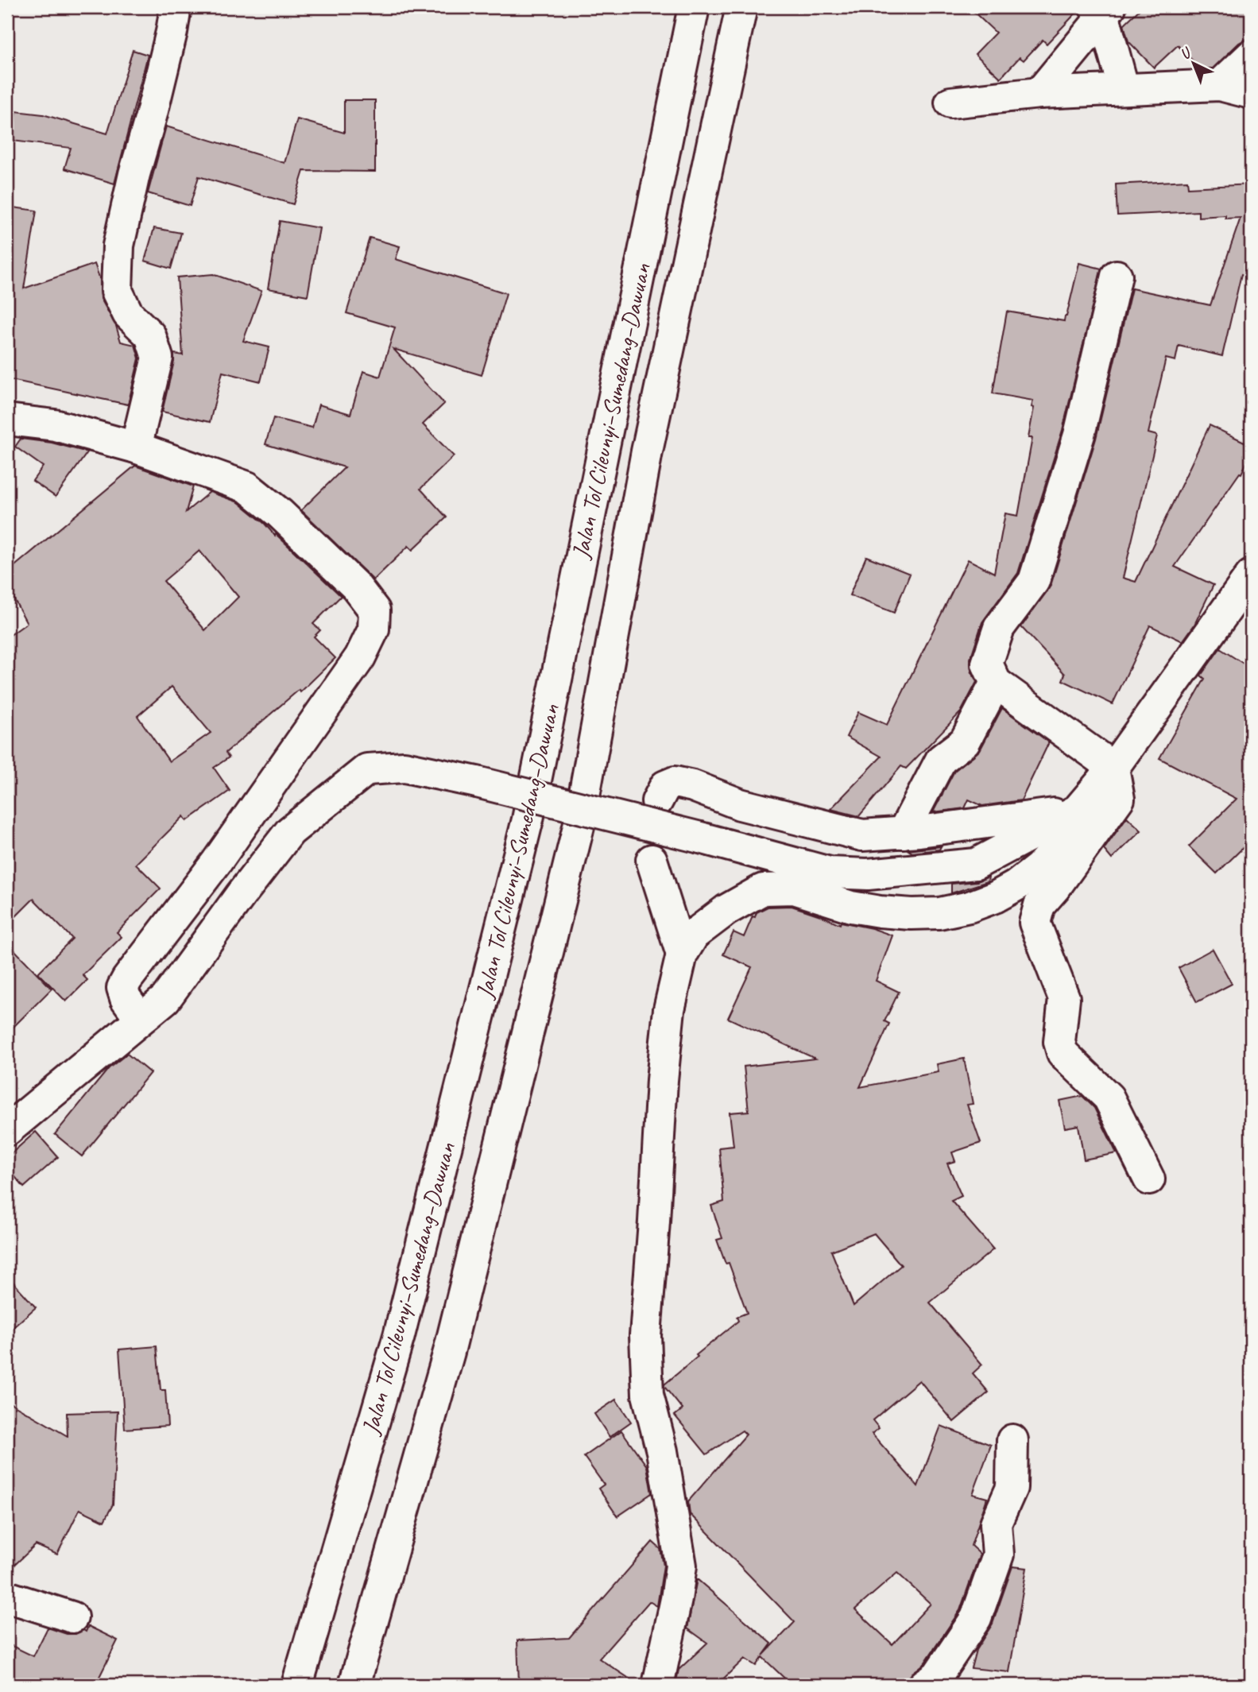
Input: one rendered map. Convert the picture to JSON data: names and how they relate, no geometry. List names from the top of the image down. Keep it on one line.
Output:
{"streets":{"main road":["Jalan Tol Cileunyi–Sumedang–Dawuan"]},"north":"top left"}
